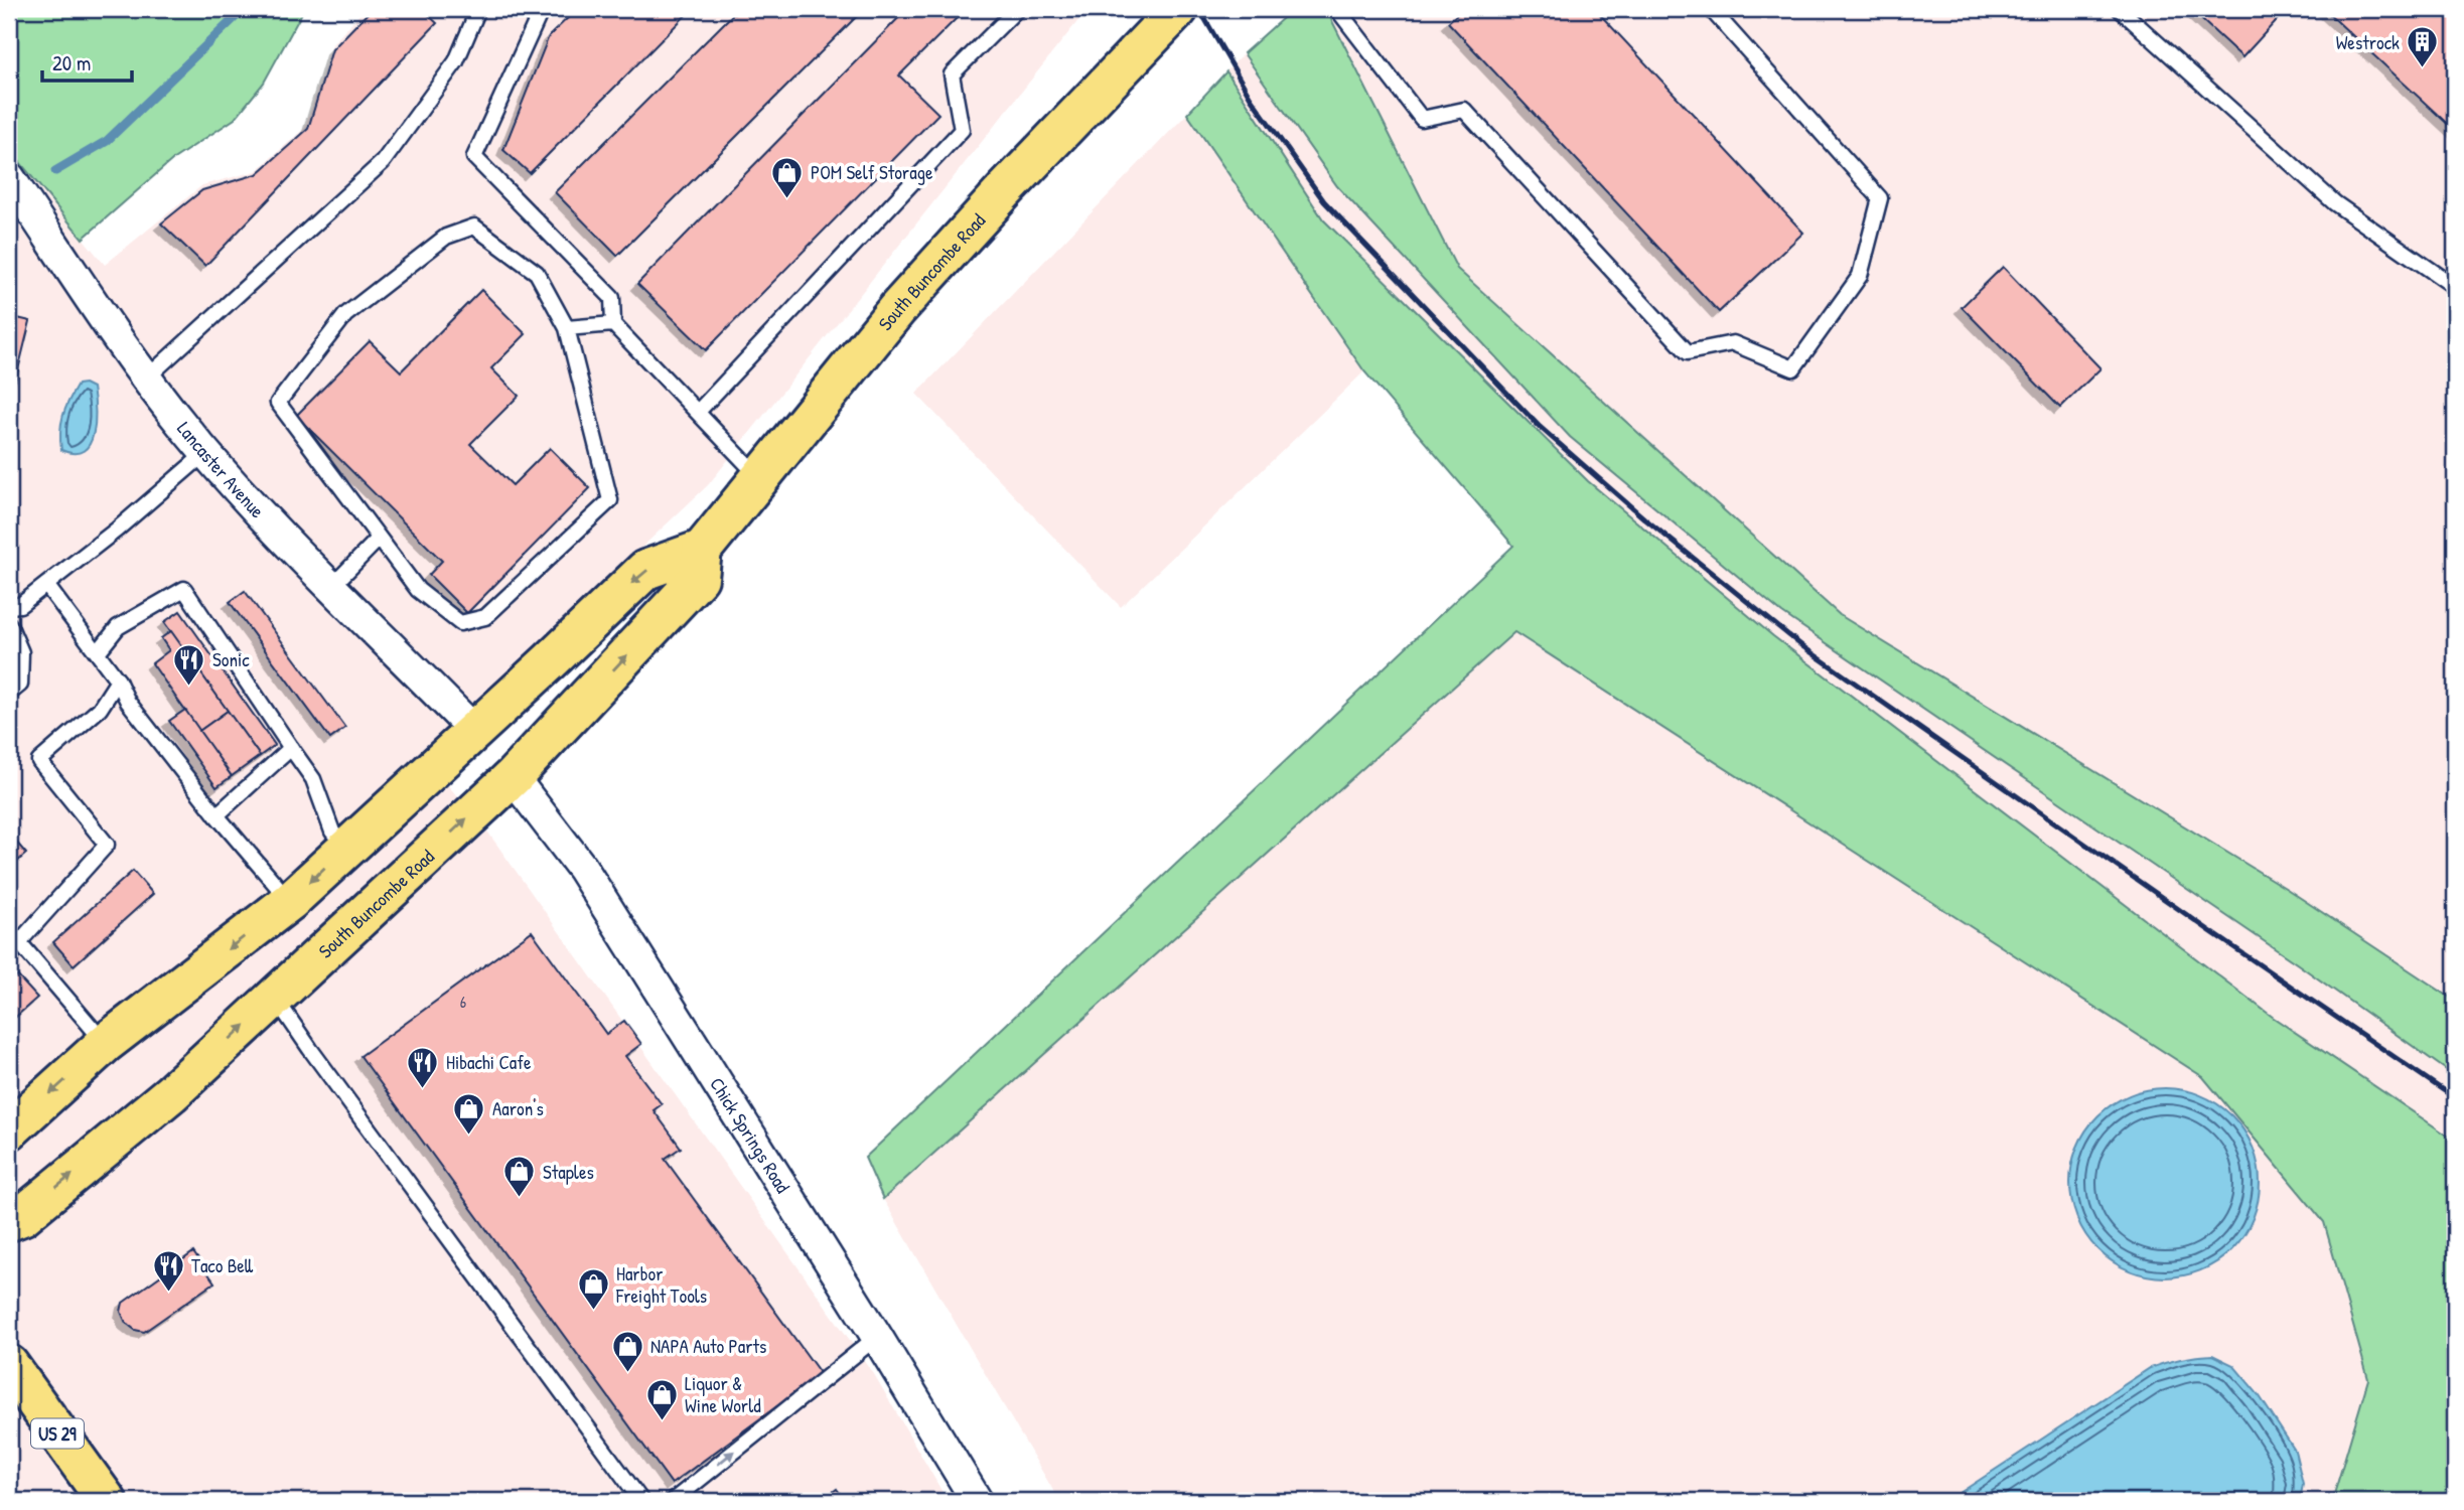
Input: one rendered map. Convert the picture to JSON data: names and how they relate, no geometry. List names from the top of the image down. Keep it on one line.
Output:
{"streets":{"main road":["South Buncombe Road","US 29"],"street":["Lancaster Avenue","Chick Springs Road"]},"crossings":[["South Buncombe Road","Chick Springs Road"]],"places":{"building":["Westrock"],"shop":["POM Self Storage","Aaron's","Staples","Harbor Freight Tools","NAPA Auto Parts","Liquor & Wine World"],"restaurant":["Sonic","Hibachi Cafe","Taco Bell"]},"house_numbers":["6"],"scale_bar":"20 m"}
